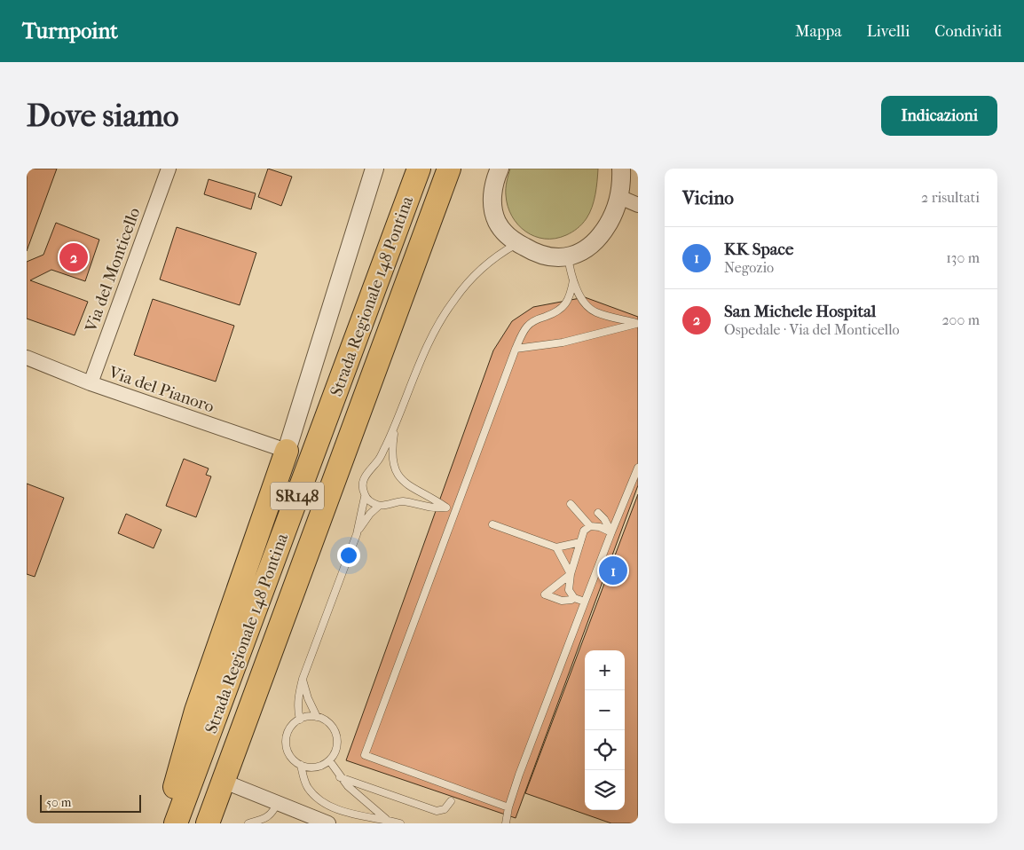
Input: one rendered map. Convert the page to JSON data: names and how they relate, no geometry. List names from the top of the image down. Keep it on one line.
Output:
{"streets":{"highway":["Strada Regionale 148 Pontina","SR148"],"street":["Via del Monticello","Via del Pianoro"]},"crossings":[["Via del Monticello","Via del Pianoro"]],"scale_bar":"50 m","page":{"header":"Turnpoint","nav":["Mappa","Livelli","Condividi"],"buttons":"Indicazioni","title":"Dove siamo","heading":["Vicino","2 risultati"],"list":[{"mark":"1","name":"KK Space","note":"Negozio","value":"130 m"},{"mark":"2","name":"San Michele Hospital","note":"Ospedale · Via del Monticello","value":"200 m"}],"pins":["2","1"],"map_buttons":["+","−"],"scale":"50 m"}}
